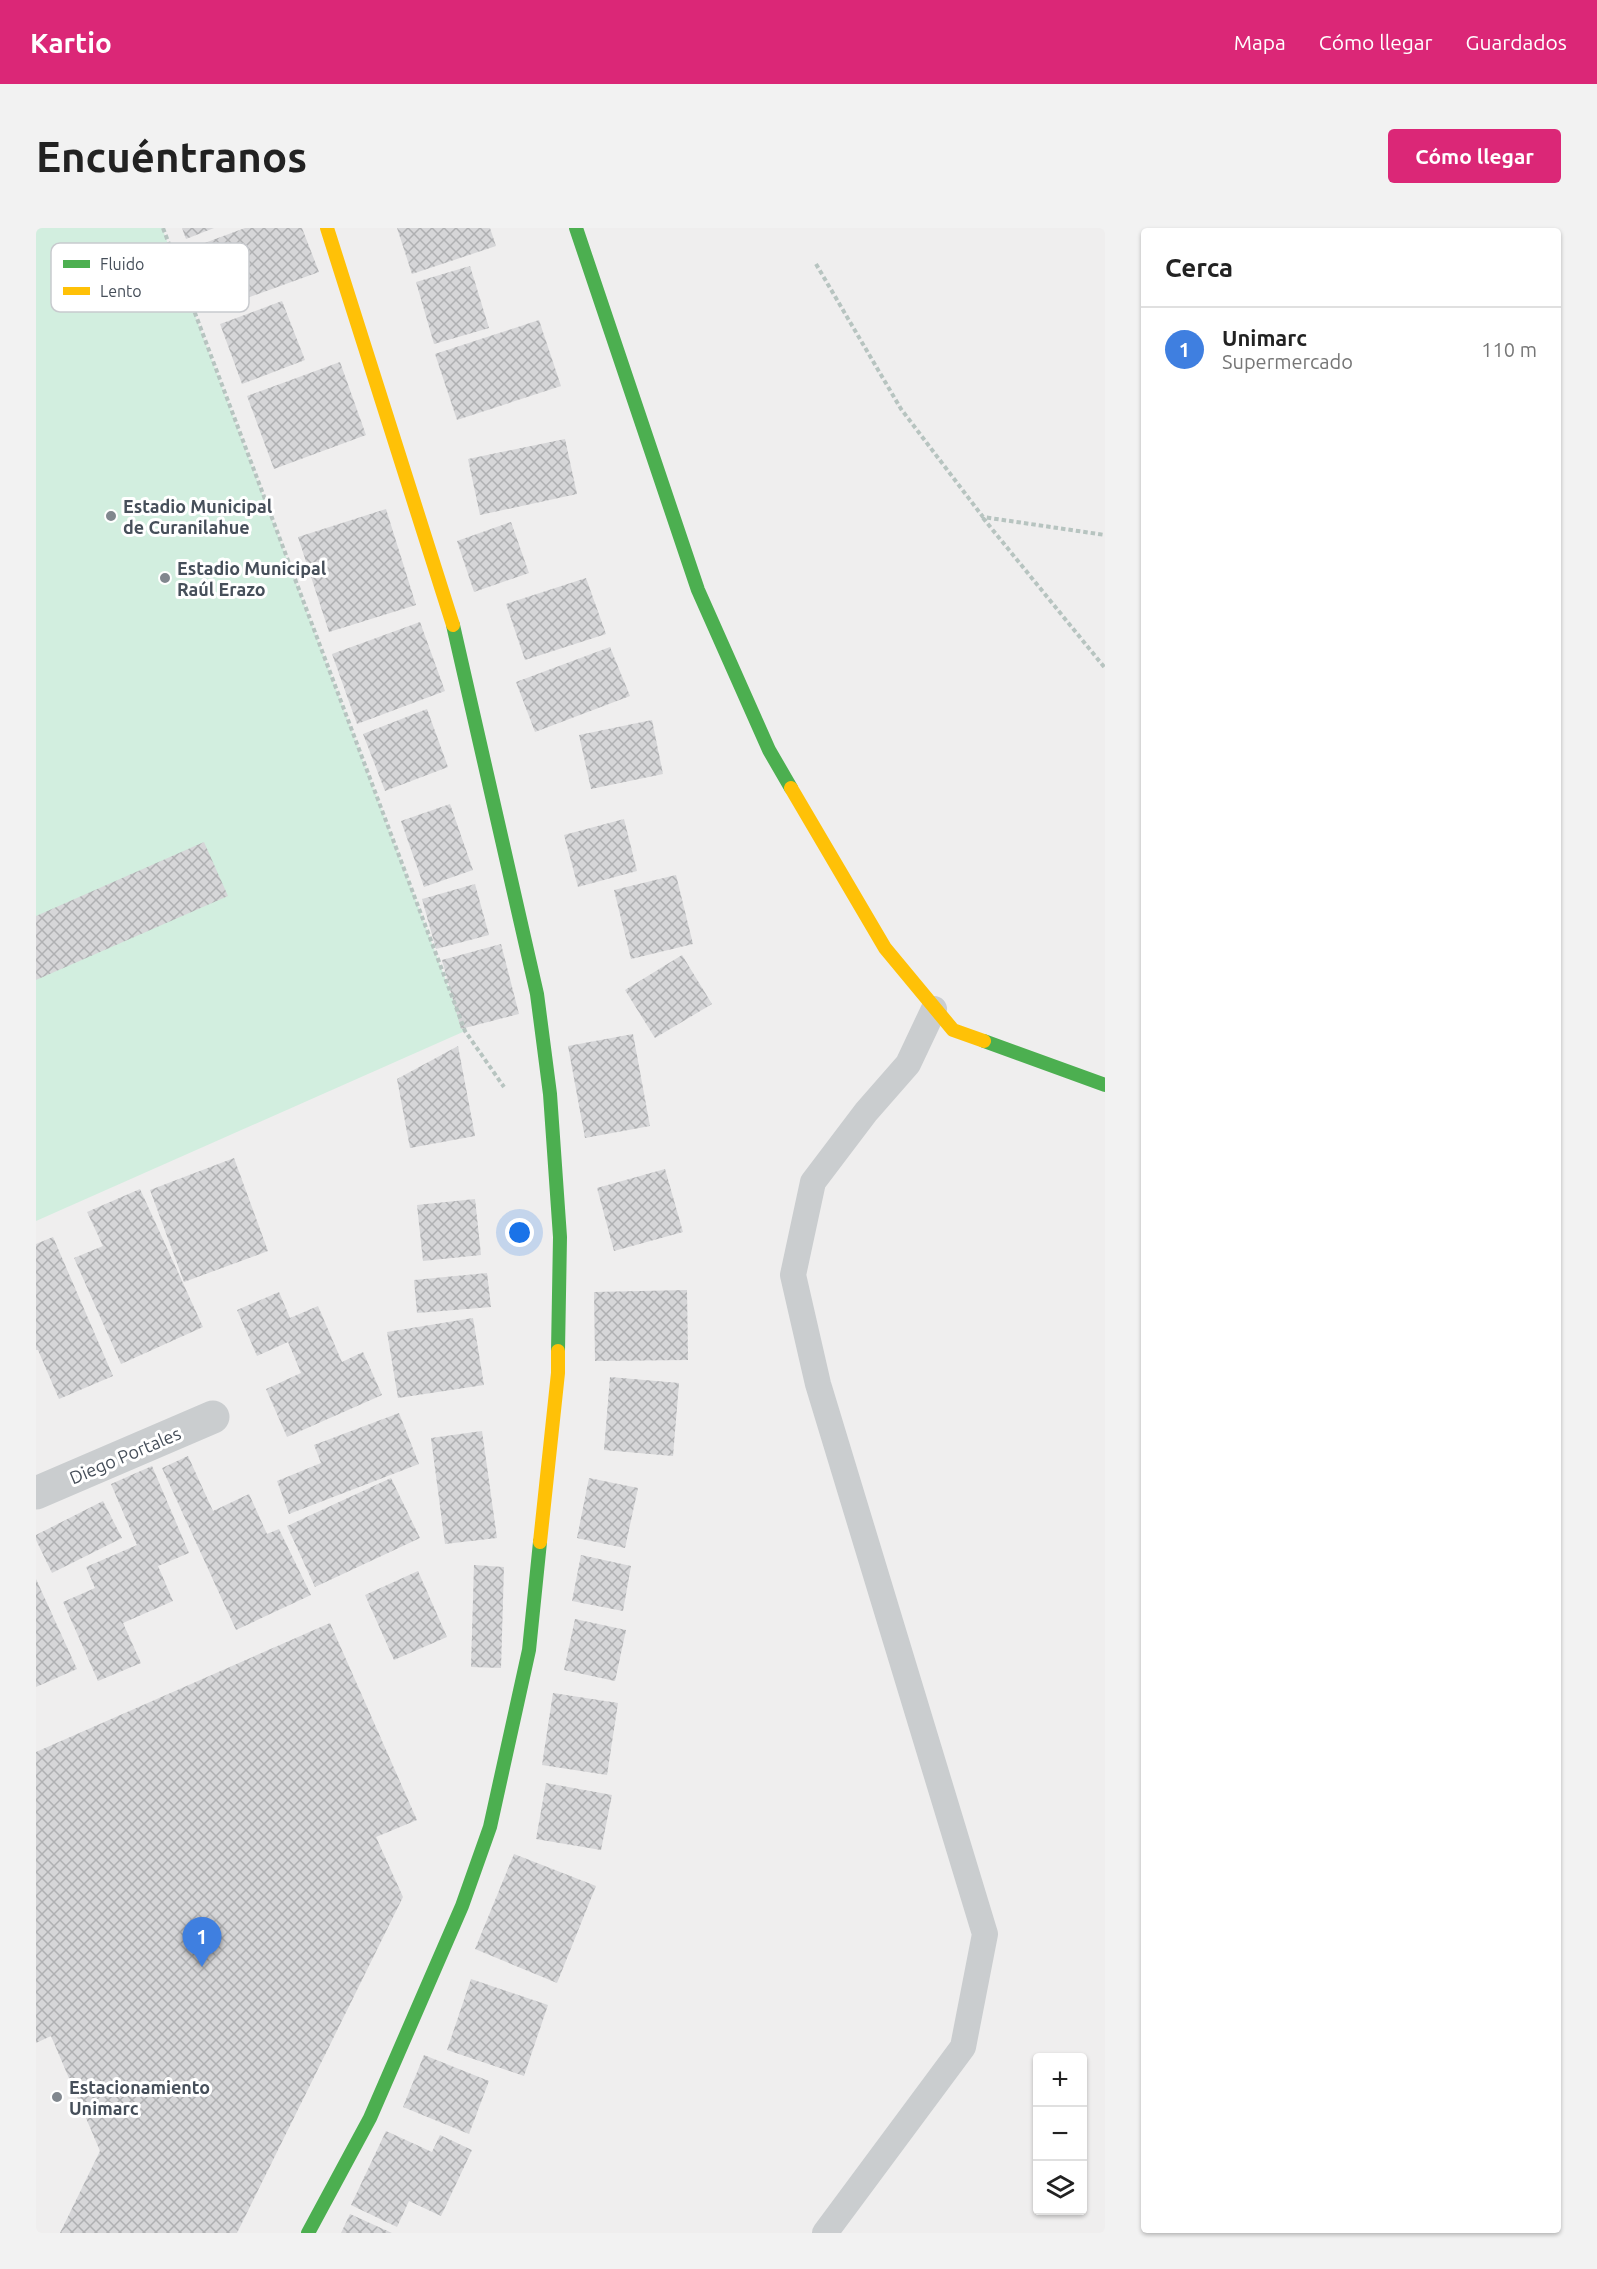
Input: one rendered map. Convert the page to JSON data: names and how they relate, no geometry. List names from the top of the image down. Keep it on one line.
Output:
{"streets":{"street":["Diego Portales"]},"places":["Estadio Municipal de Curanilahue","Estadio Municipal Raúl Erazo","Estacionamiento Unimarc"],"legend":["Fluido","Lento"],"page":{"header":"Kartio","nav":["Mapa","Cómo llegar","Guardados"],"buttons":"Cómo llegar","title":"Encuéntranos","heading":"Cerca","list":[{"mark":"1","name":"Unimarc","note":"Supermercado","value":"110 m"}],"pins":"1","map_buttons":["+","−"]}}
